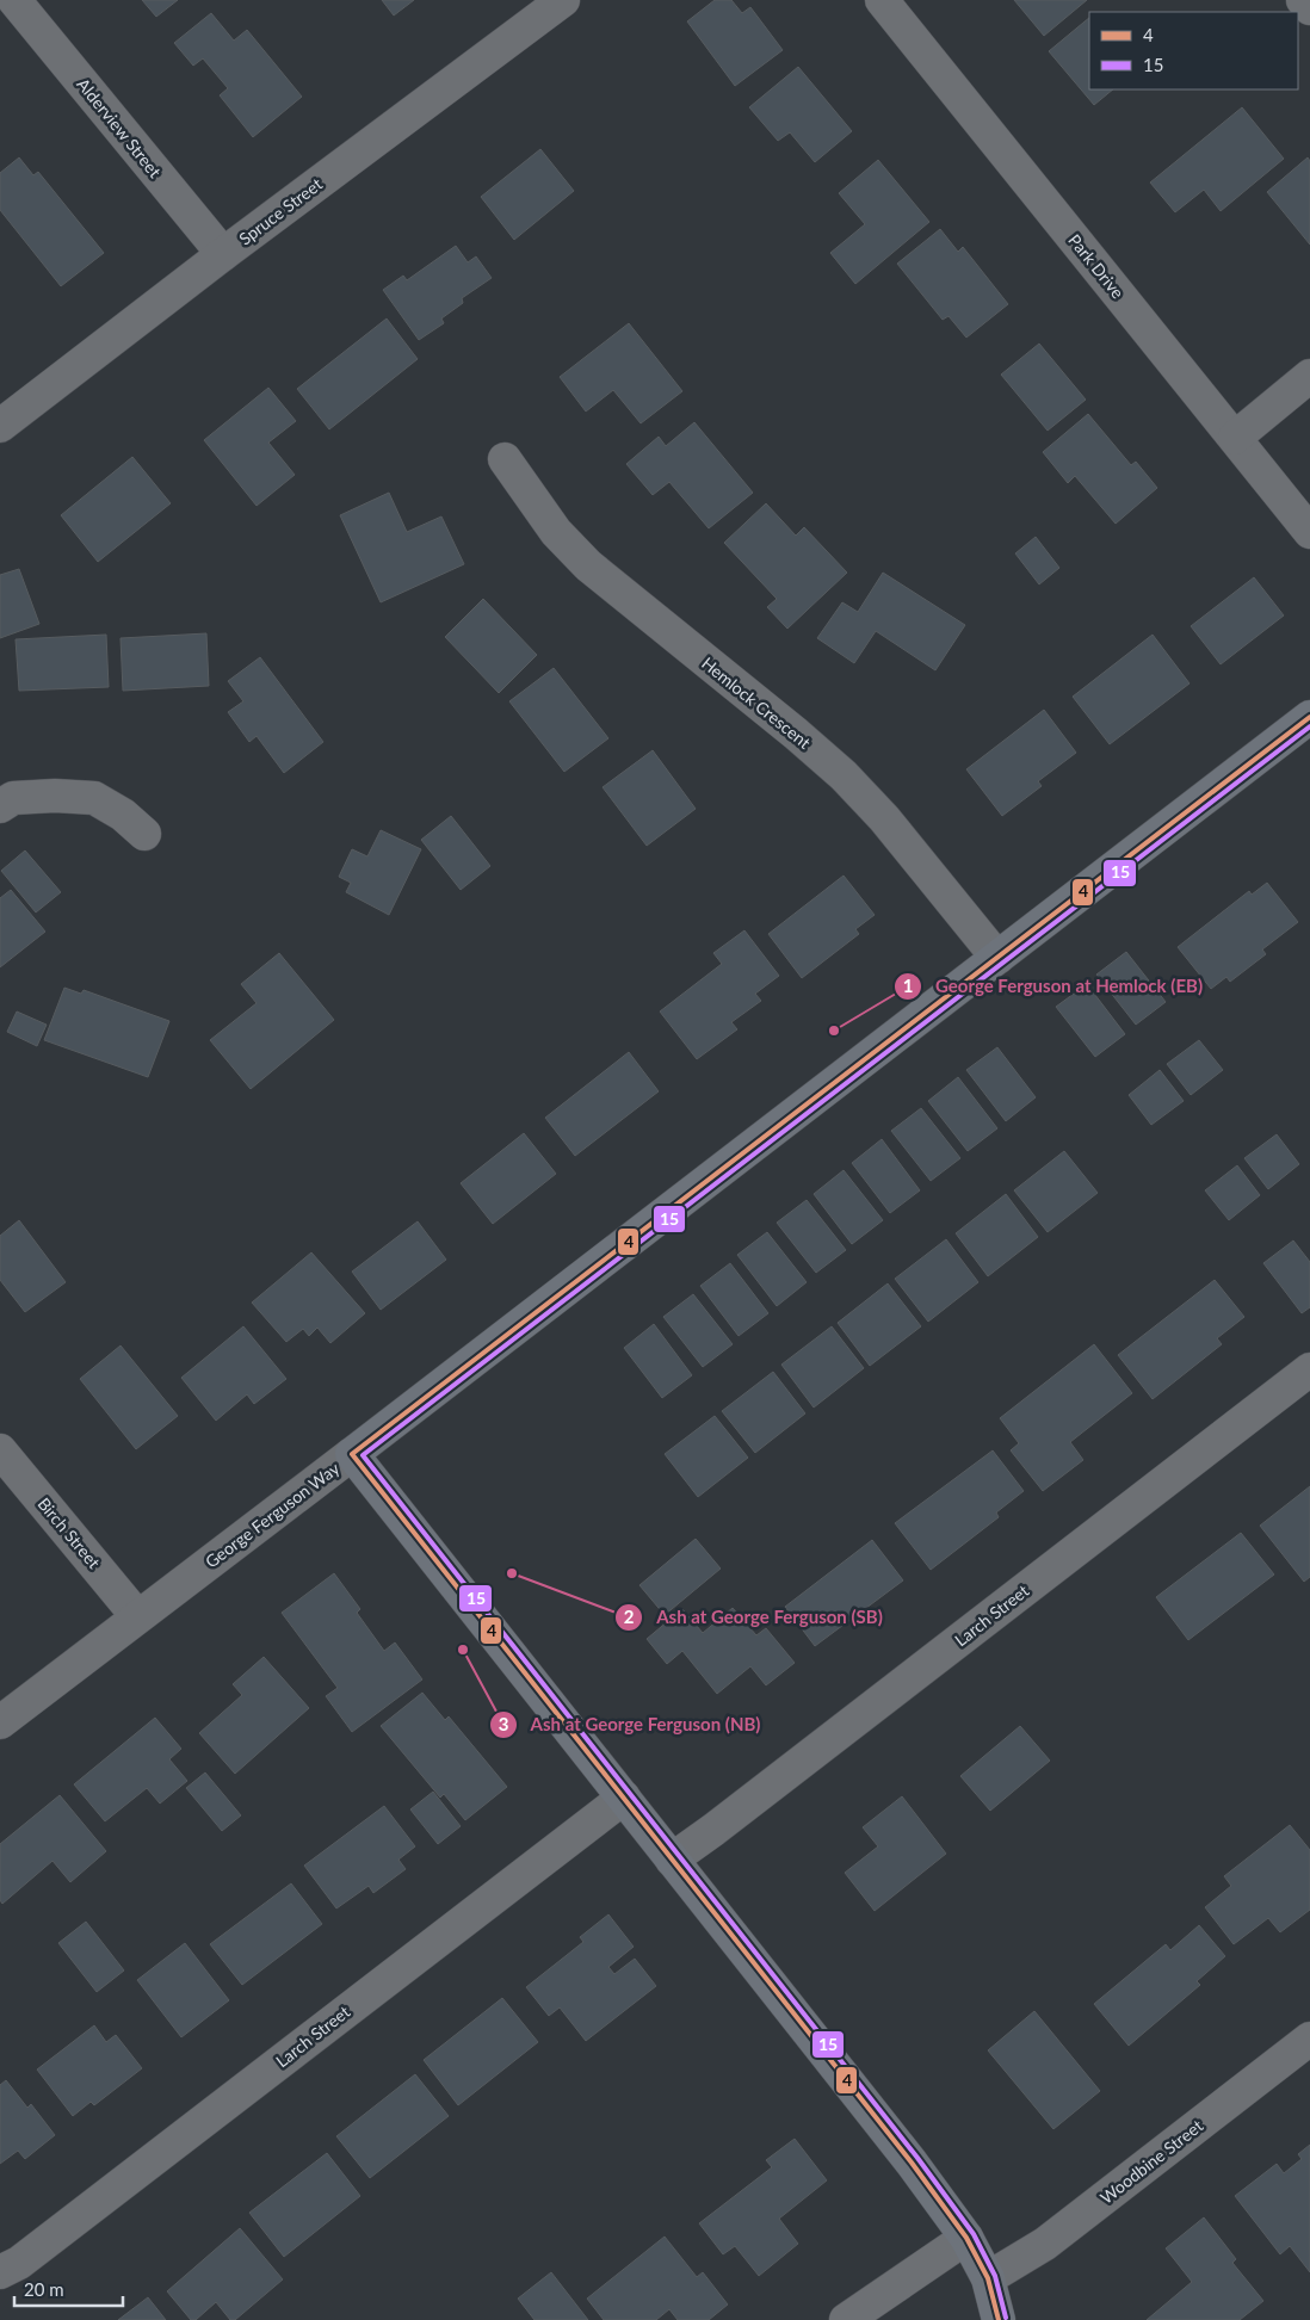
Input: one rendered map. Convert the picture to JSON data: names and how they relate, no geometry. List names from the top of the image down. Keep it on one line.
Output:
{"streets":{"main road":["George Ferguson Way"],"street":["Alderview Street","Spruce Street","Park Drive","Hemlock Crescent","Birch Street","Larch Street","Woodbine Street"]},"crossings":[["Alderview Street","Spruce Street"],["Hemlock Crescent","George Ferguson Way"],["George Ferguson Way","Birch Street"]],"places":["George Ferguson at Hemlock (EB)","Ash at George Ferguson (SB)","Ash at George Ferguson (NB)"],"lines":["transit line 4","transit line 15"],"legend":["4","15"],"scale_bar":"20 m"}
